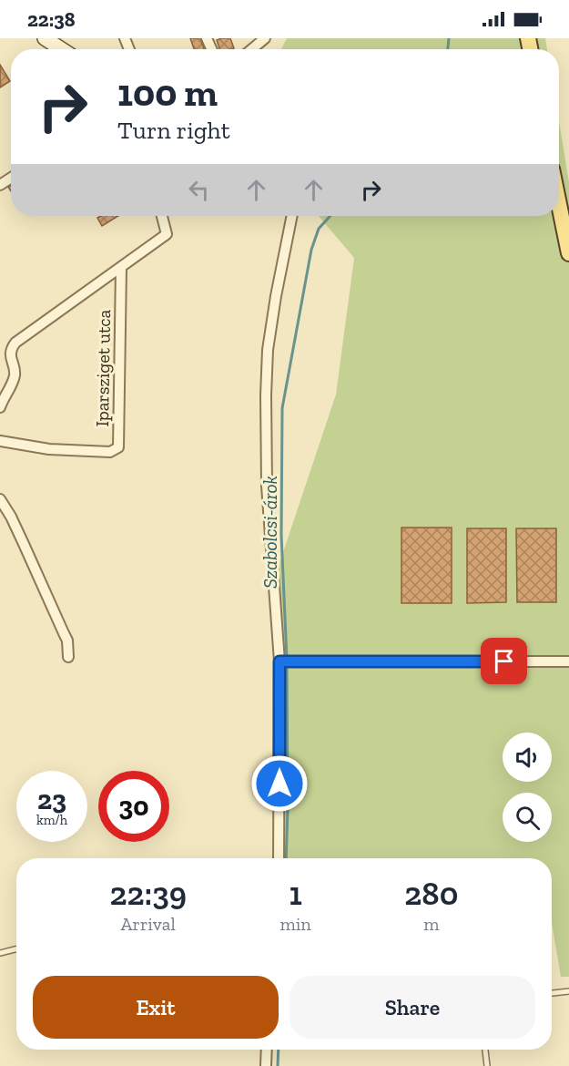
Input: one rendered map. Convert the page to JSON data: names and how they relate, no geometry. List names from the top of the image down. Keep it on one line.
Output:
{"streets":{"street":["Iparsziget utca"]},"water":["Szabolcsi-árok"],"page":{"status":"22:38","turn":["100 m","Turn right"],"speed":"23 km/h","limit":"30","eta":["22:39","Arrival","1","min","280","m"],"buttons":["Exit","Share"]}}
